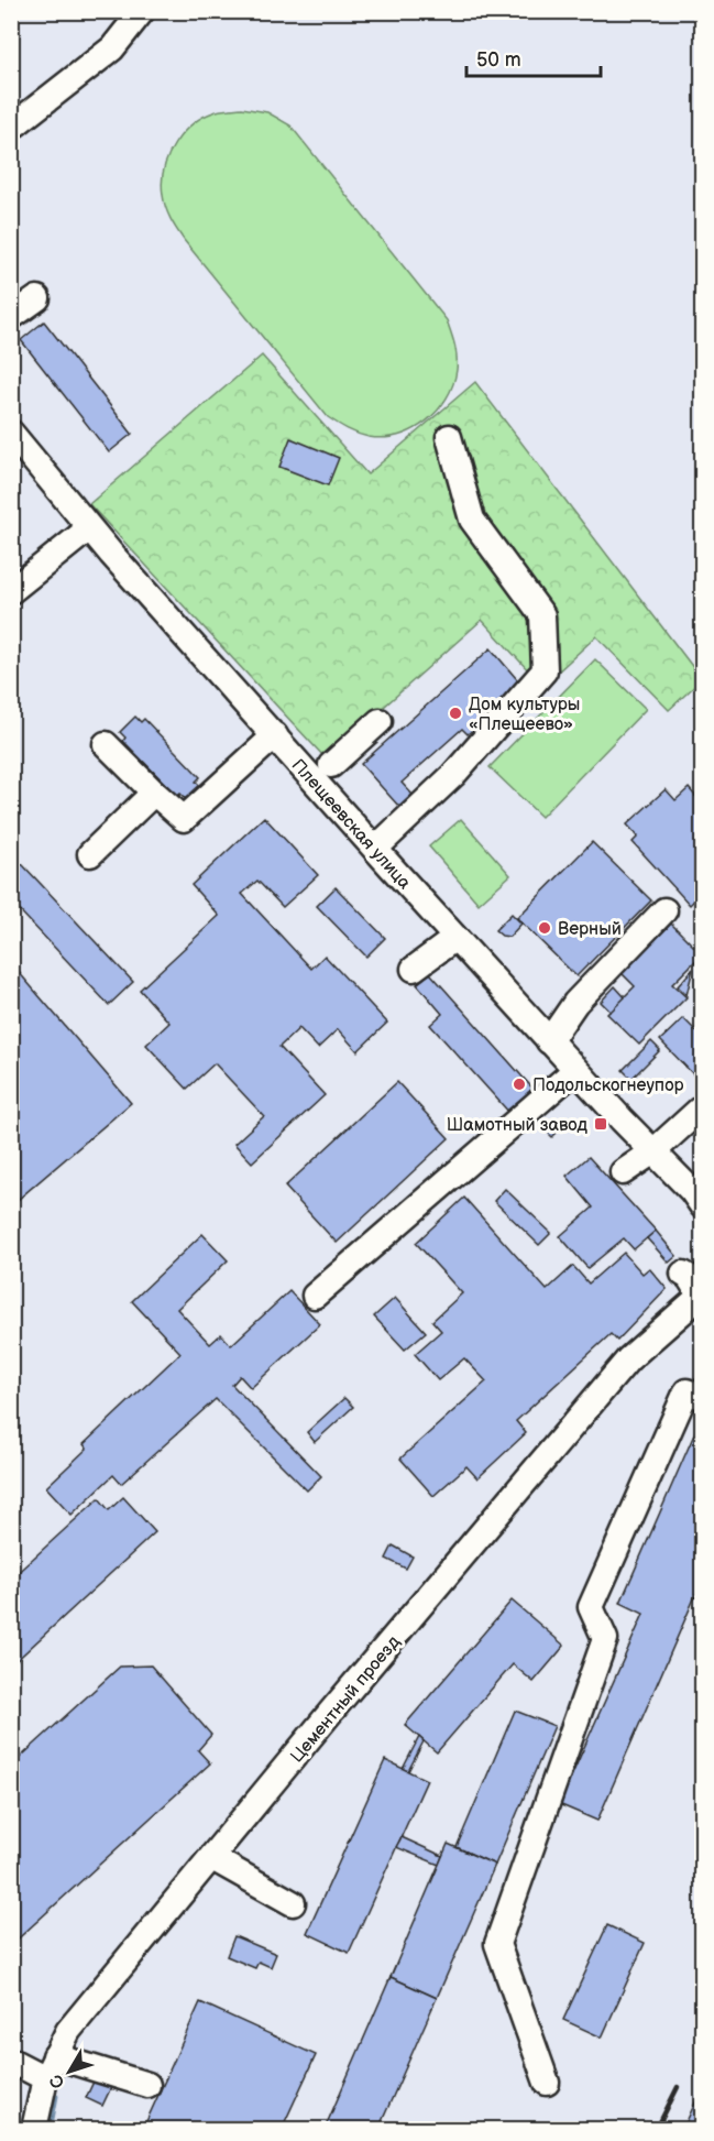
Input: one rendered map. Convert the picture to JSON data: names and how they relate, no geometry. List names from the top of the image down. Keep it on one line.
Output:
{"streets":{"street":["Плещеевская улица","Цементный проезд"]},"places":{"other":["Дом культуры «Плещеево»","Верный","Подольскогнеупор"],"transit":["Шамотный завод"]},"scale_bar":"50 m","north":"bottom left"}
